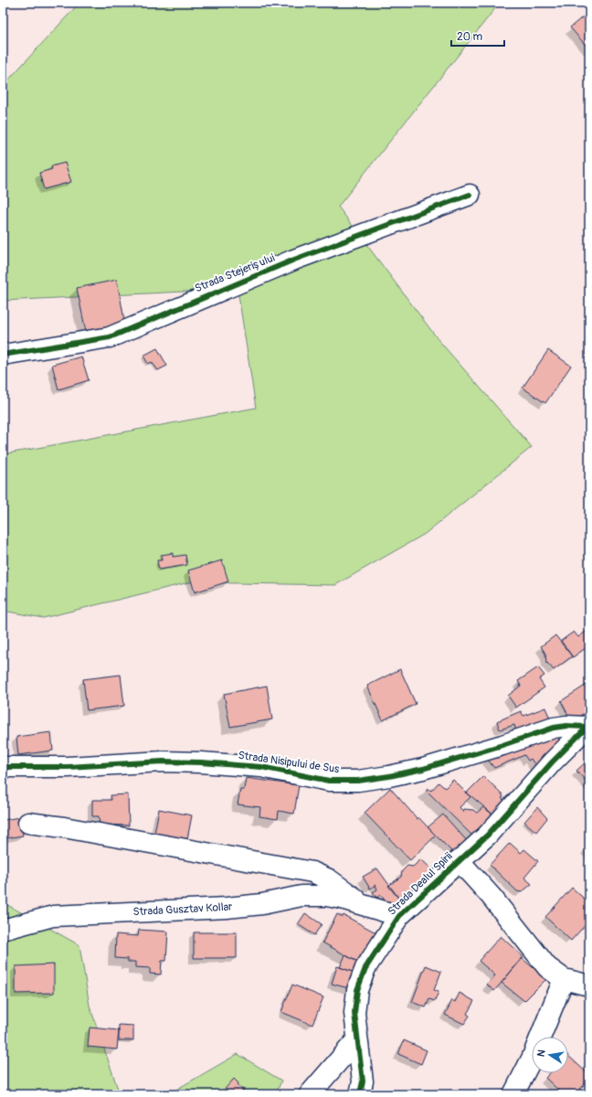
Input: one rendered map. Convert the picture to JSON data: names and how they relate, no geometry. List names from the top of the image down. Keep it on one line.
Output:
{"streets":{"street":["Strada Stejerișului","Strada Nisipului de Sus","Strada Dealul Spirii","Strada Gusztav Kollar"]},"crossings":[["Strada Nisipului de Sus","Strada Dealul Spirii"],["Strada Dealul Spirii","Strada Gusztav Kollar"]],"scale_bar":"20 m","north":"left"}
